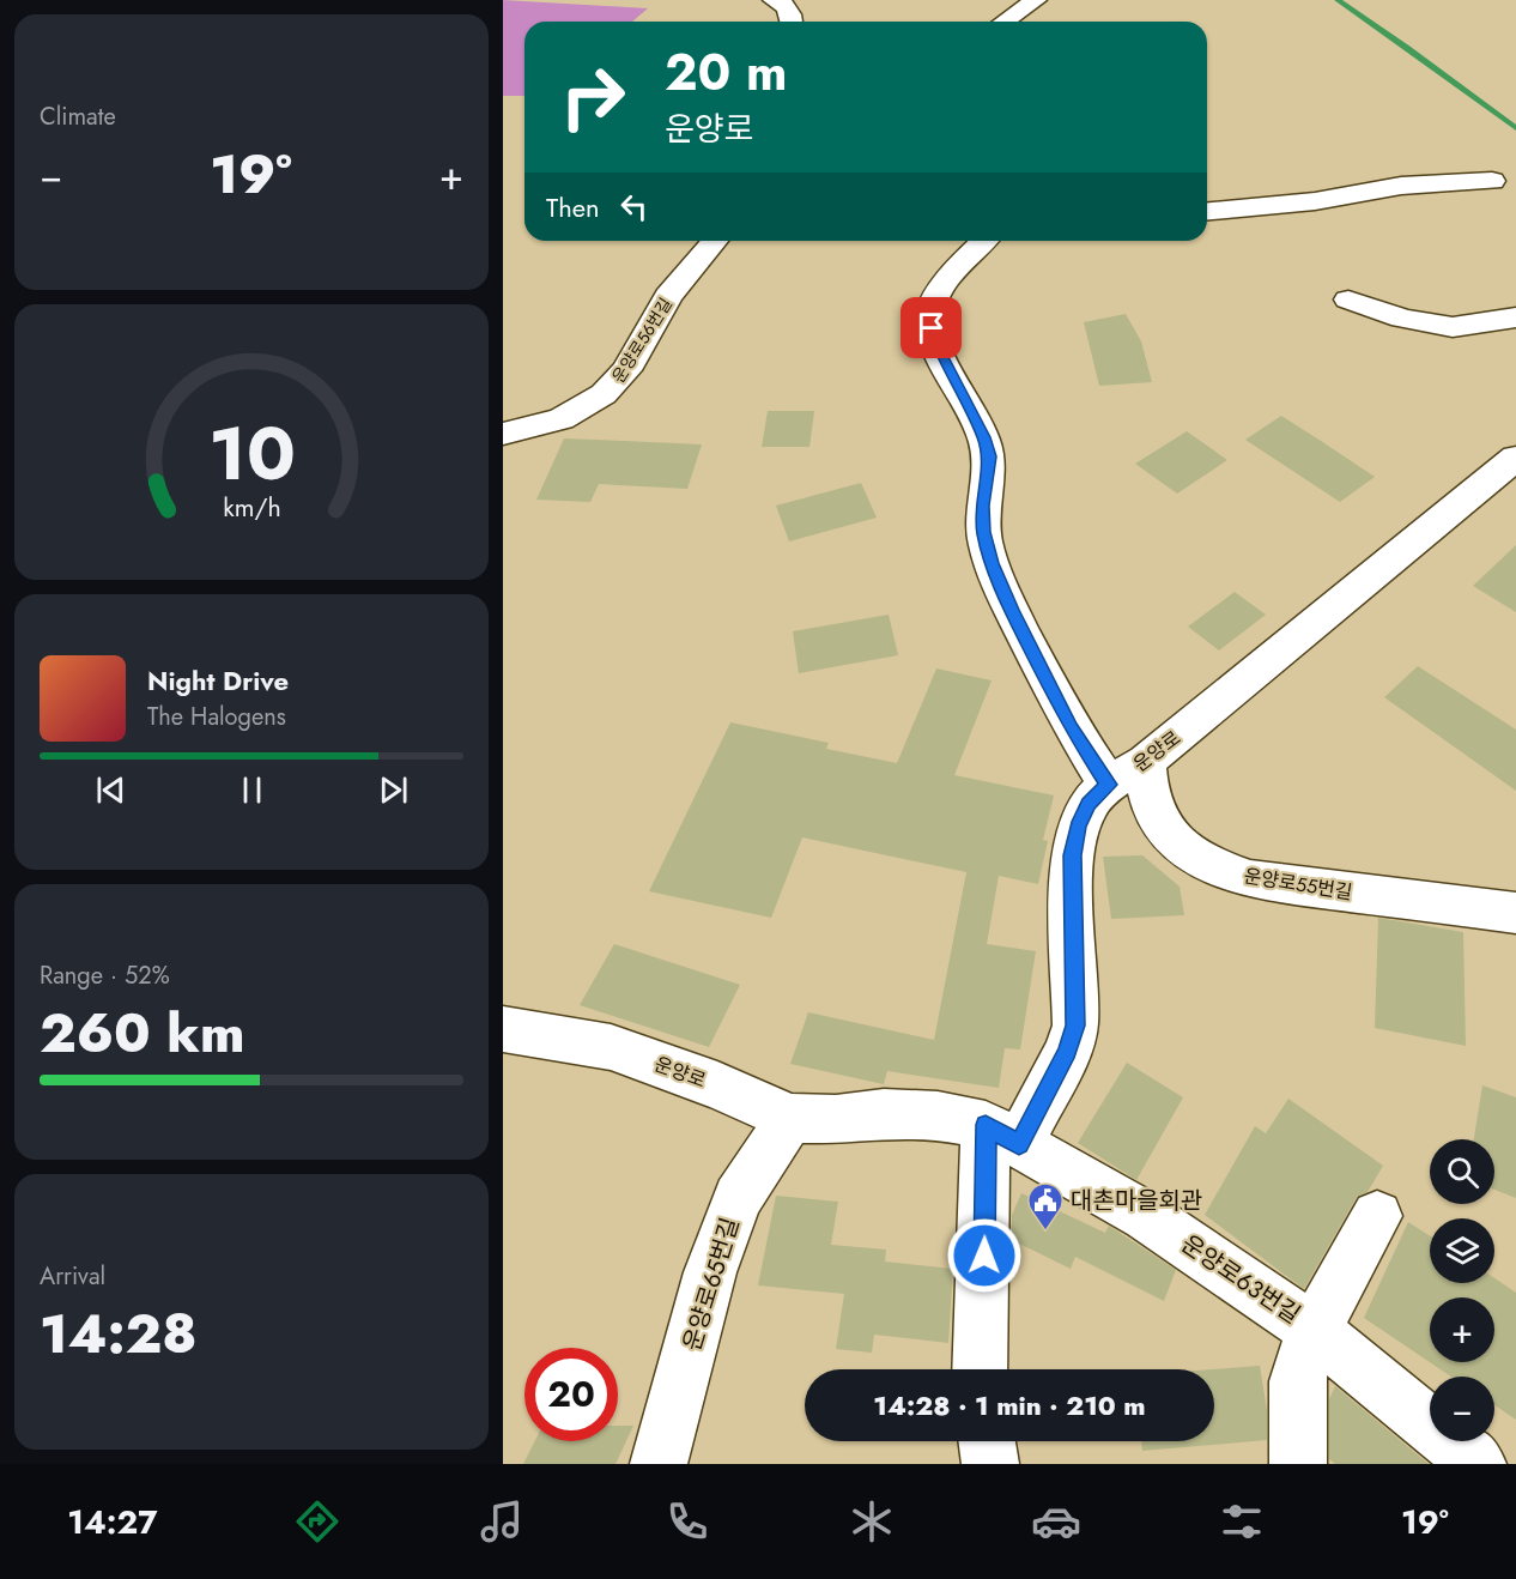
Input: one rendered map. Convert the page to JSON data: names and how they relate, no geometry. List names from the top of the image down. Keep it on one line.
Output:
{"streets":{"street":["운양로56번길","운양로","운양로55번길","운양로63번길","운양로65번길"]},"crossings":[["운양로","운양로55번길"],["운양로","운양로63번길"],["운양로","운양로65번길"]],"places":{"public building":["대촌마을회관"]},"page":{"tile":["Climate",["Range · 52%","260 km"],["Arrival","14:28"]],"turn":["20 m","운양로"],"heat":["−","19°","+"],"then":"Then","song":["Night Drive","The Halogens"],"map_buttons":["+","−"],"limit":"20","trip":"14:28 · 1 min · 210 m","tabs":["14:27","19°"],"gauge":["10","km/h"]}}
